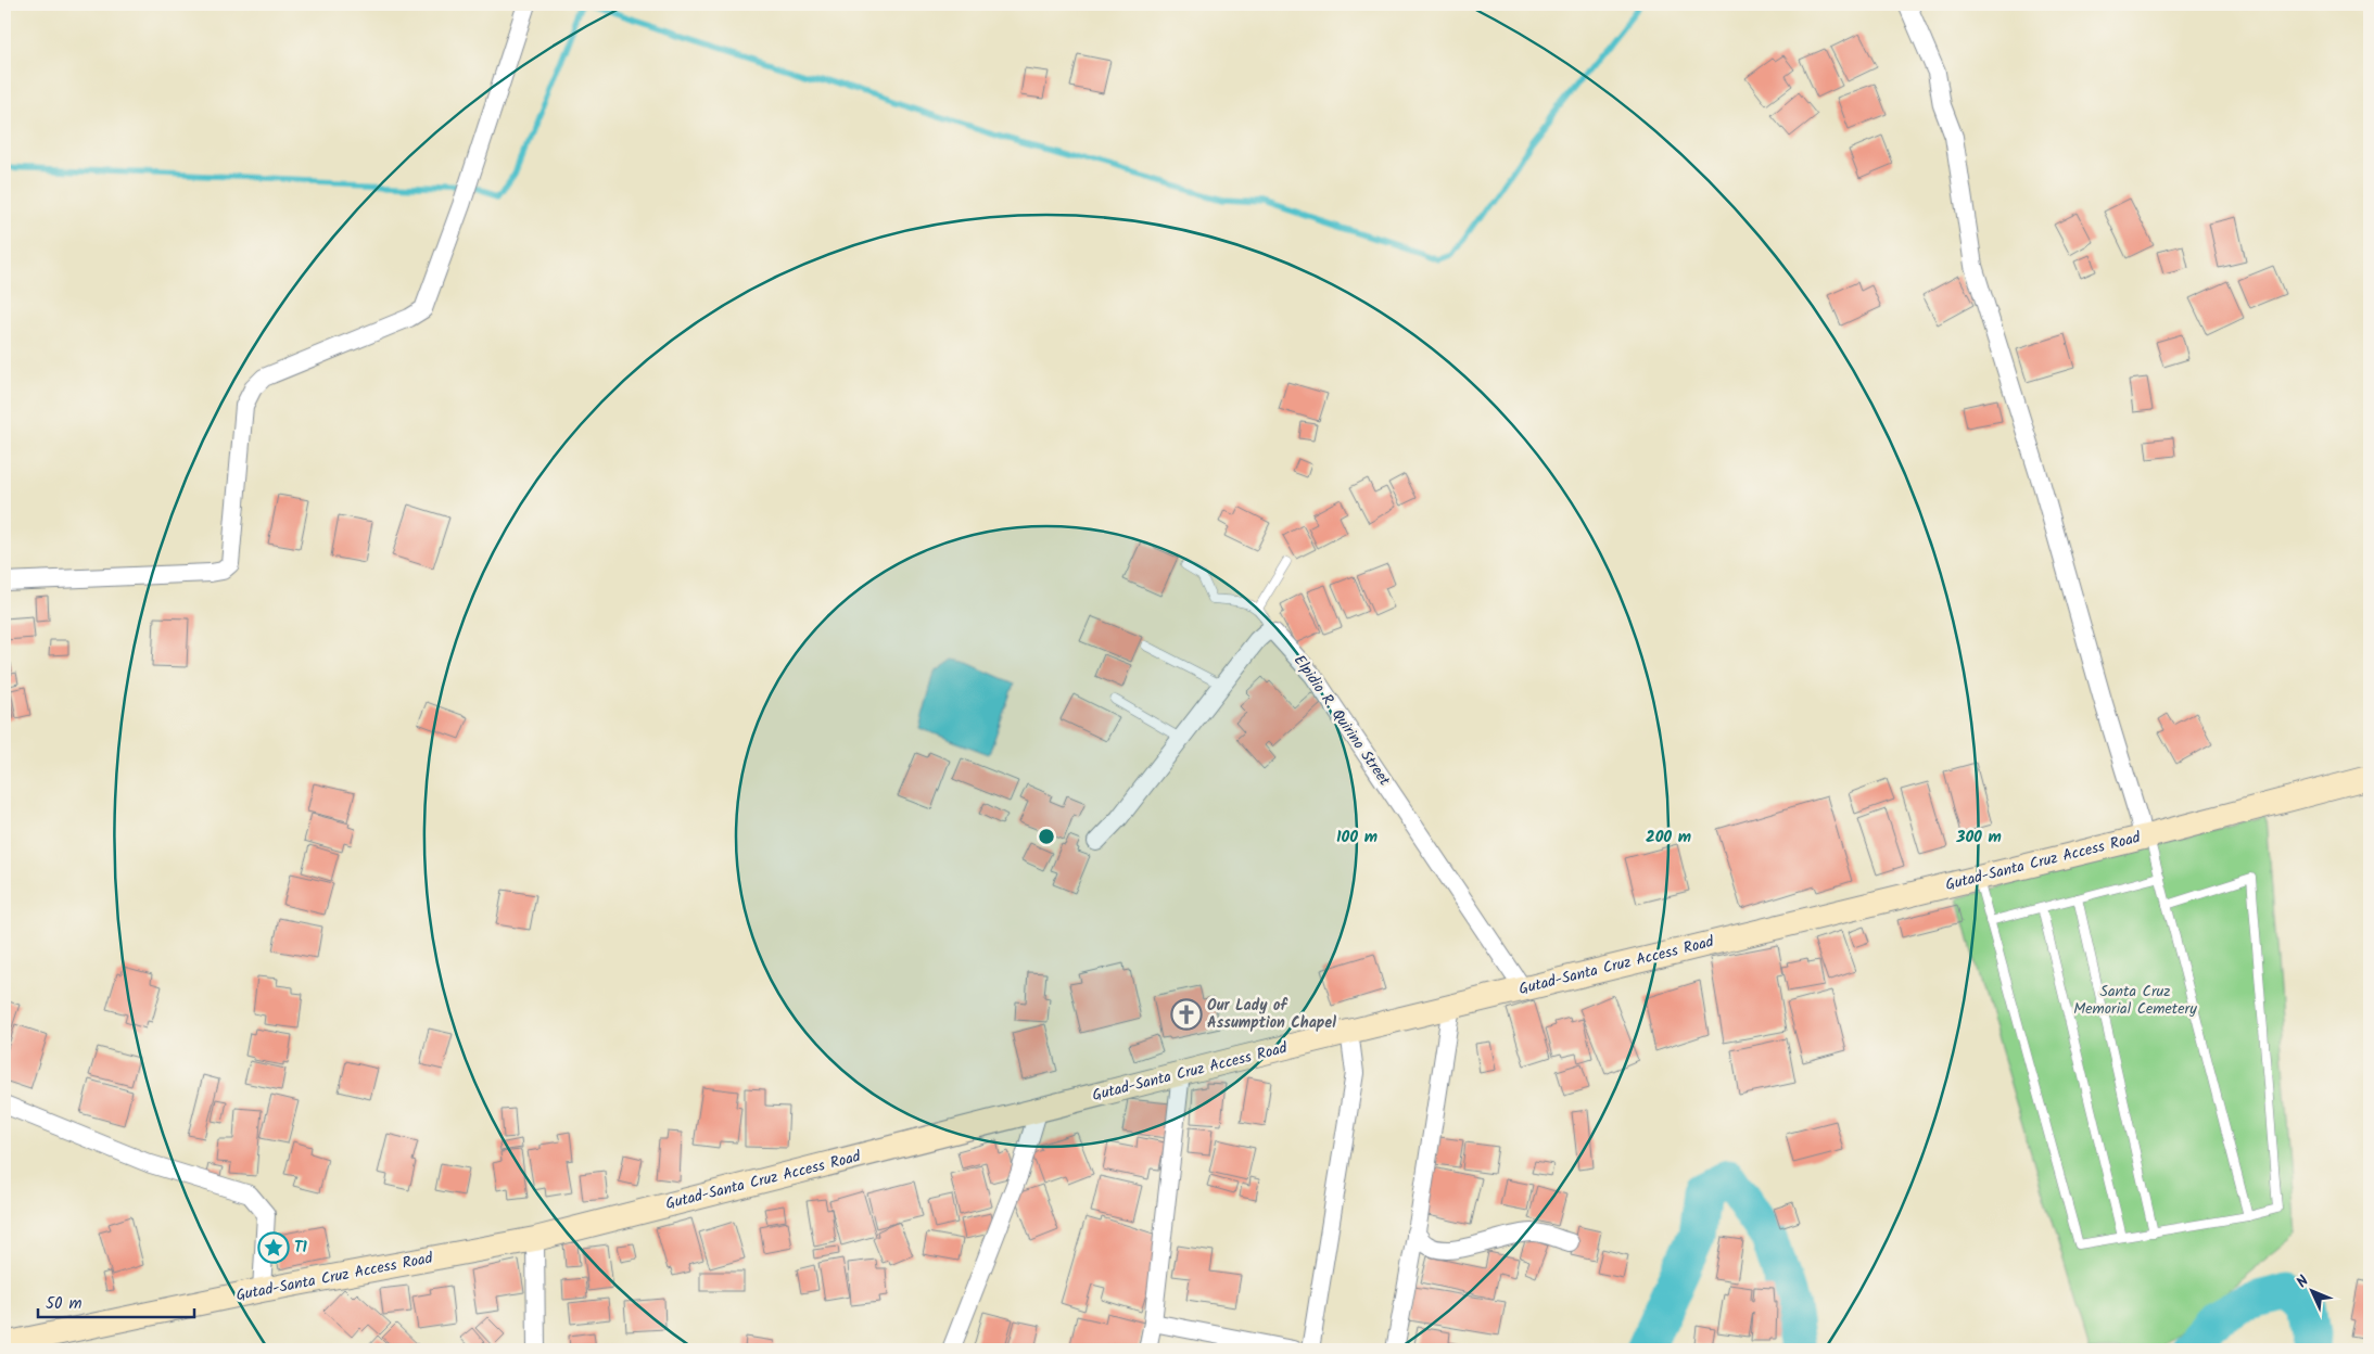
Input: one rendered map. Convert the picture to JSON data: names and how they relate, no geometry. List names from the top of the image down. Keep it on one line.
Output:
{"streets":{"main road":["Gutad-Santa Cruz Access Road"],"street":["Elpidio R. Quirino Street"]},"crossings":[["Elpidio R. Quirino Street","Gutad-Santa Cruz Access Road"]],"parks":["Santa Cruz Memorial Cemetery"],"places":{"church":["Our Lady of Assumption Chapel"],"place":["T1"]},"scale_bar":"50 m","north":"top left","rings":["100 m","200 m","300 m"]}
